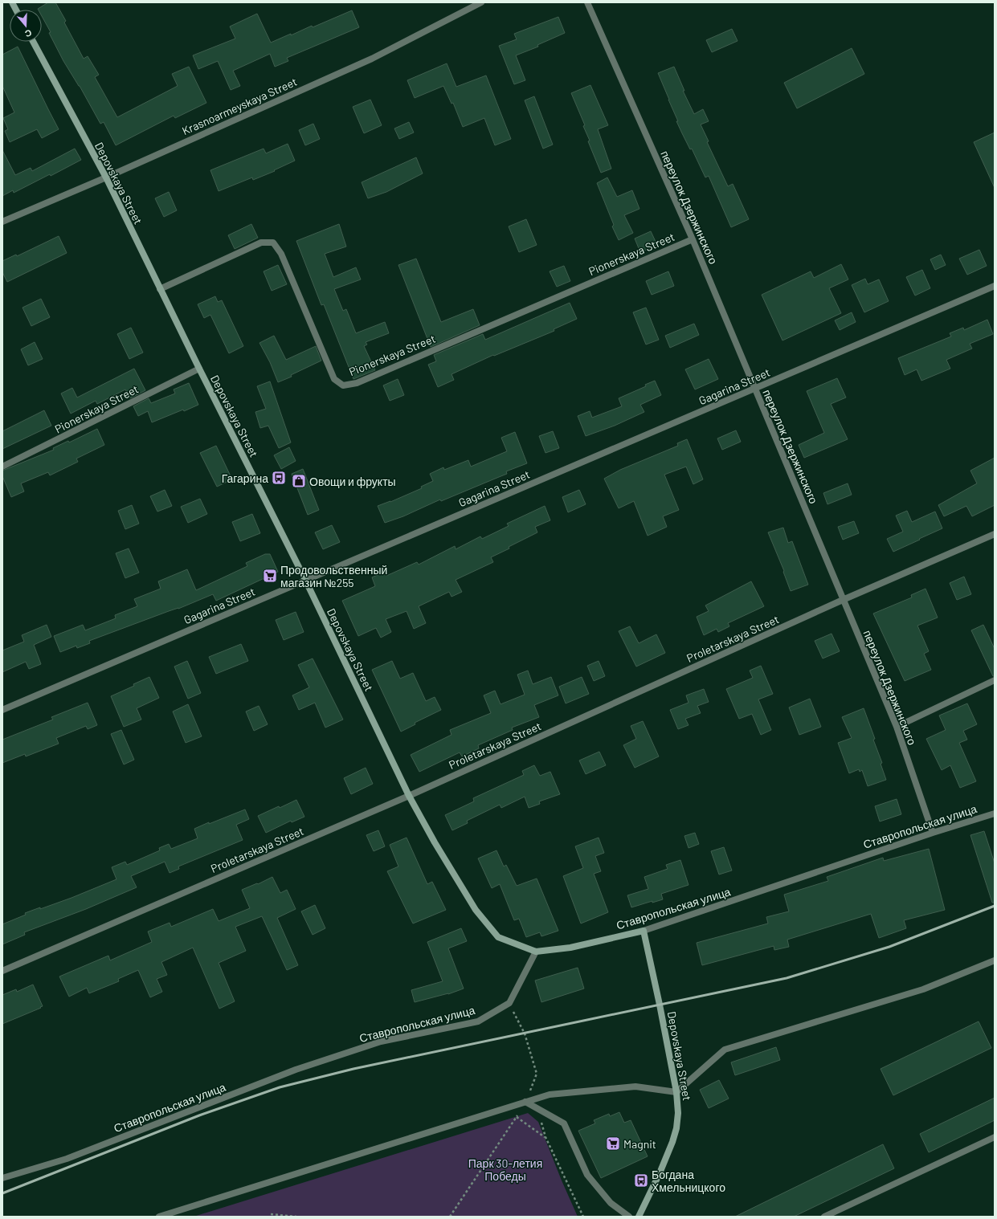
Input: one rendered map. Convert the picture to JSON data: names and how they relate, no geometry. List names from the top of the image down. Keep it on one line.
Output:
{"streets":{"main road":["Depovskaya Street","Ставропольская улица"],"street":["Krasnoarmeyskaya Street","переулок Дзержинского","Pionerskaya Street","Gagarina Street","Proletarskaya Street"]},"crossings":[["Krasnoarmeyskaya Street","Depovskaya Street"],["Depovskaya Street","Pionerskaya Street"],["Depovskaya Street","Gagarina Street"],["Depovskaya Street","Proletarskaya Street"],["Depovskaya Street","Ставропольская улица"],["переулок Дзержинского","Pionerskaya Street"],["переулок Дзержинского","Gagarina Street"],["переулок Дзержинского","Proletarskaya Street"],["переулок Дзержинского","Ставропольская улица"]],"parks":["Парк 30-летия Победы"],"places":{"bus stop":["Гагарина","Богдана Хмельницкого"],"shop":["Овощи и фрукты"],"supermarket":["Продовольственный магазин №255","Magnit"]},"north":"bottom"}
